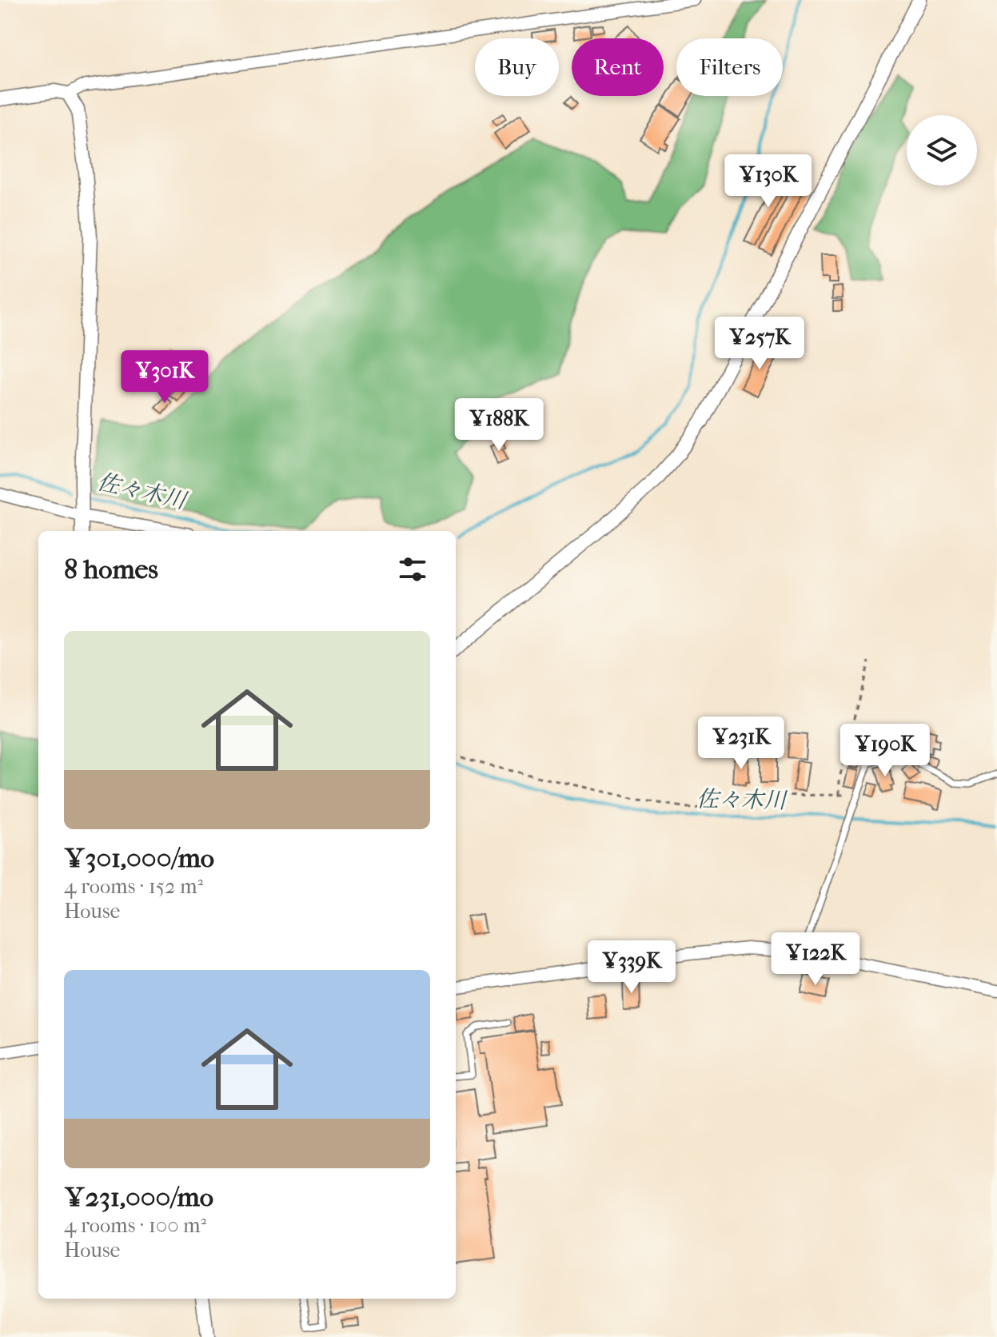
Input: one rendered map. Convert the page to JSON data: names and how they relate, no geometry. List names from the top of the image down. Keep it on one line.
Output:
{"water":["佐々木川"],"page":{"chip":["Buy","Rent","Filters"],"price":["¥130K","¥257K","¥301K","¥188K","¥231K","¥190K","¥122K","¥339K"],"heading":"8 homes","list":[{"name":"¥301,000/mo","note":"4 rooms · 152 m² · House"},{"name":"¥231,000/mo","note":"4 rooms · 100 m² · House"}]}}
